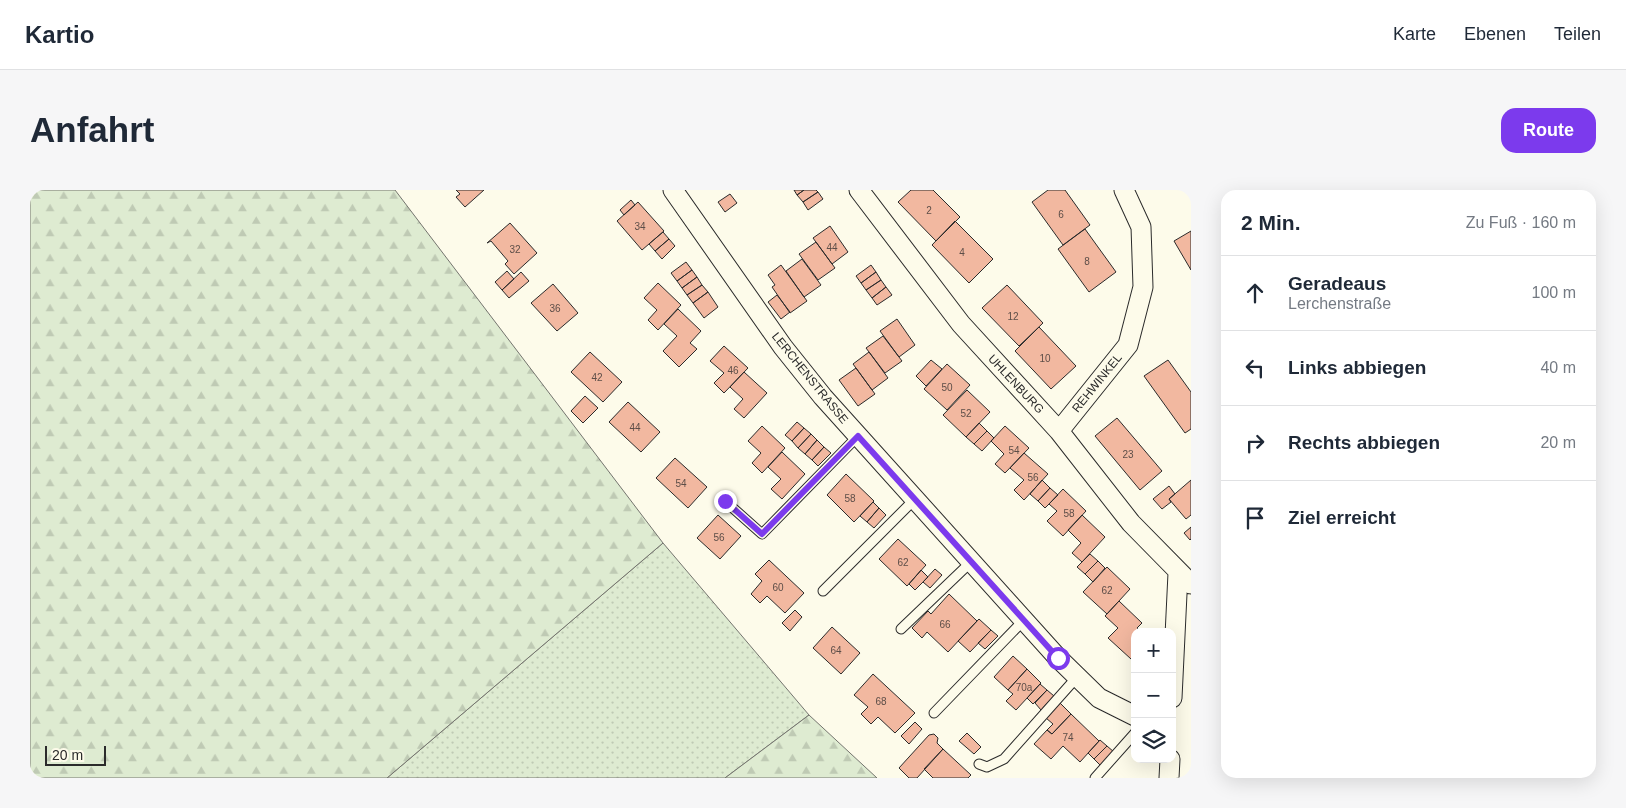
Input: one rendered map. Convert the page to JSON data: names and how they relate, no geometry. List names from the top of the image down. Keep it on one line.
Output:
{"streets":{"street":["LERCHENSTRASSE","REHWINKEL","UHLENBURG"]},"crossings":[["REHWINKEL","UHLENBURG"]],"house_numbers":["2","6","34","44","32","4","8","36","12","10","46","42","50","52","44","54","23","56","54","58","58","56","62","60","62","66","64","70a","68","74"],"scale_bar":"20 m","page":{"header":"Kartio","nav":["Karte","Ebenen","Teilen"],"buttons":"Route","title":"Anfahrt","heading":["2 Min.","Zu Fuß · 160 m"],"list":[["Geradeaus","Lerchenstraße","100 m"],["Links abbiegen","40 m"],["Rechts abbiegen","20 m"],"Ziel erreicht"],"map_buttons":["+","−"],"scale":"20 m"}}
